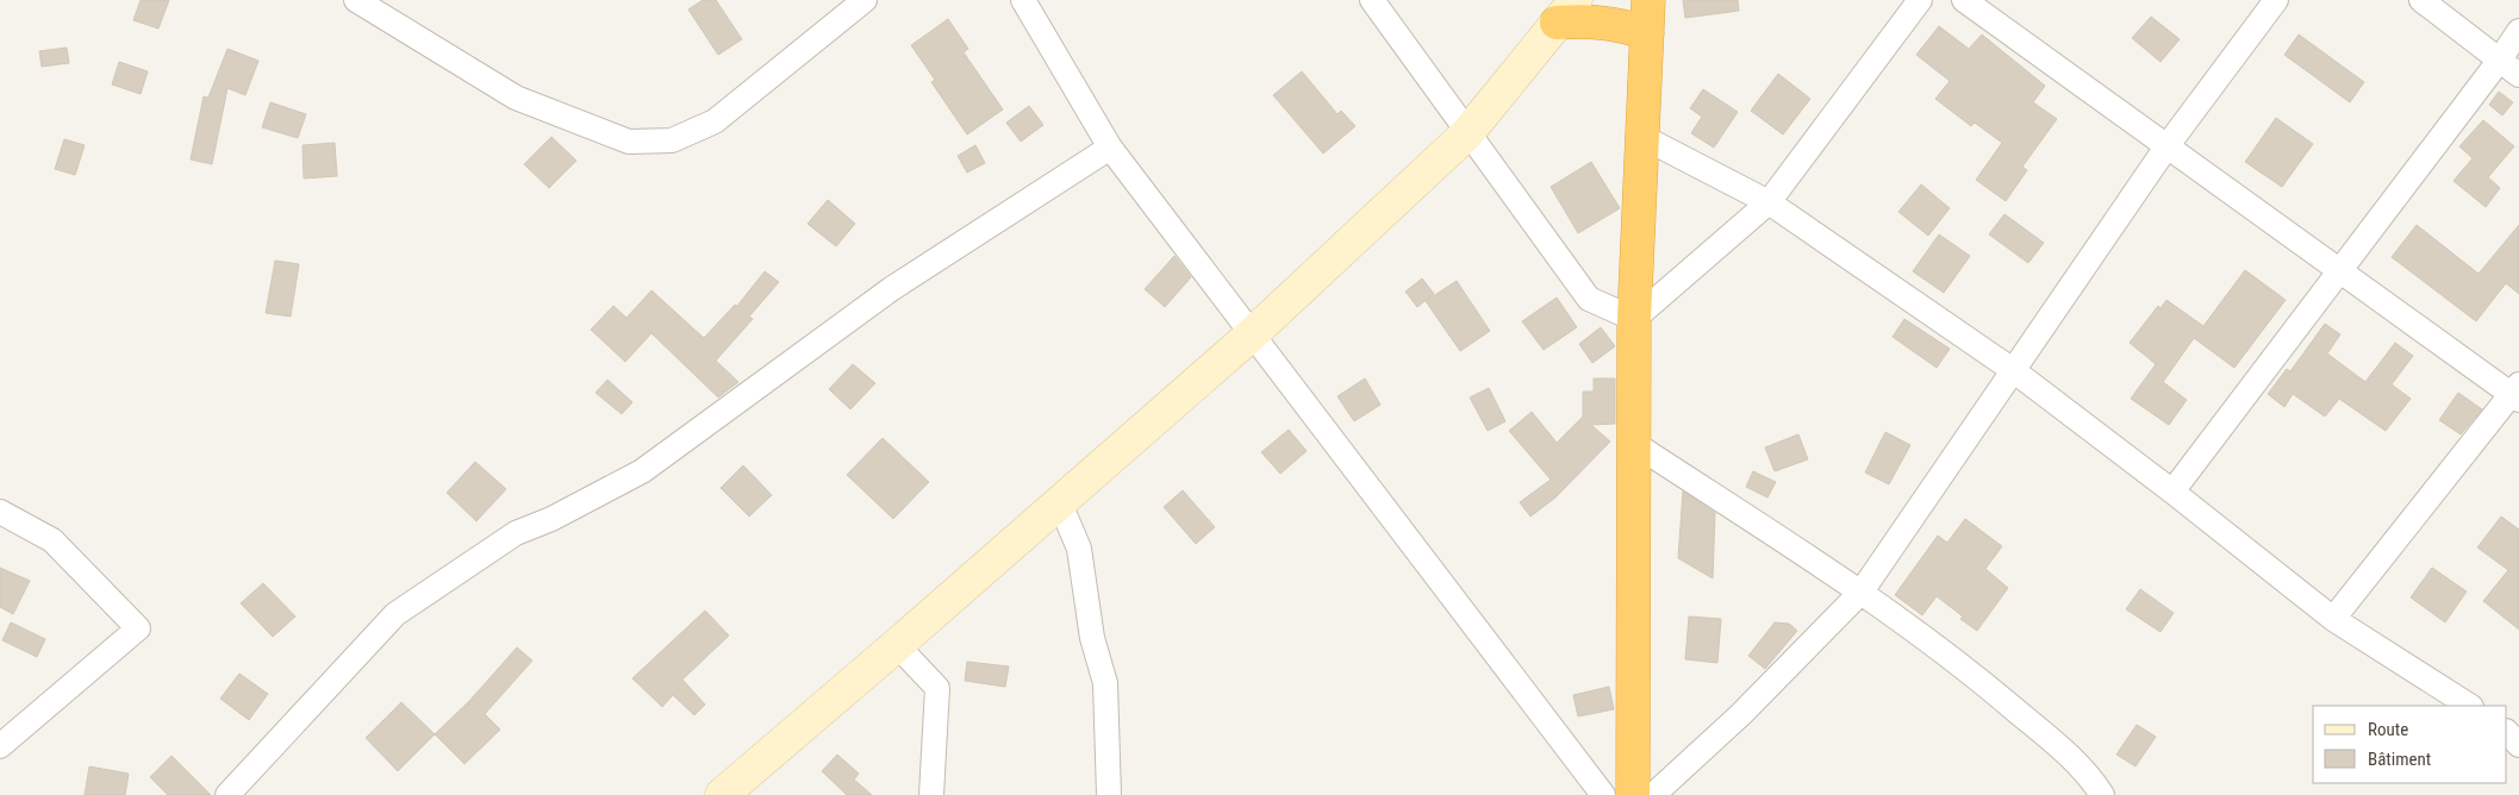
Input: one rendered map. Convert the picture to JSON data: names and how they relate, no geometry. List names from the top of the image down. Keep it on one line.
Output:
{"legend":["Route","Bâtiment"]}
